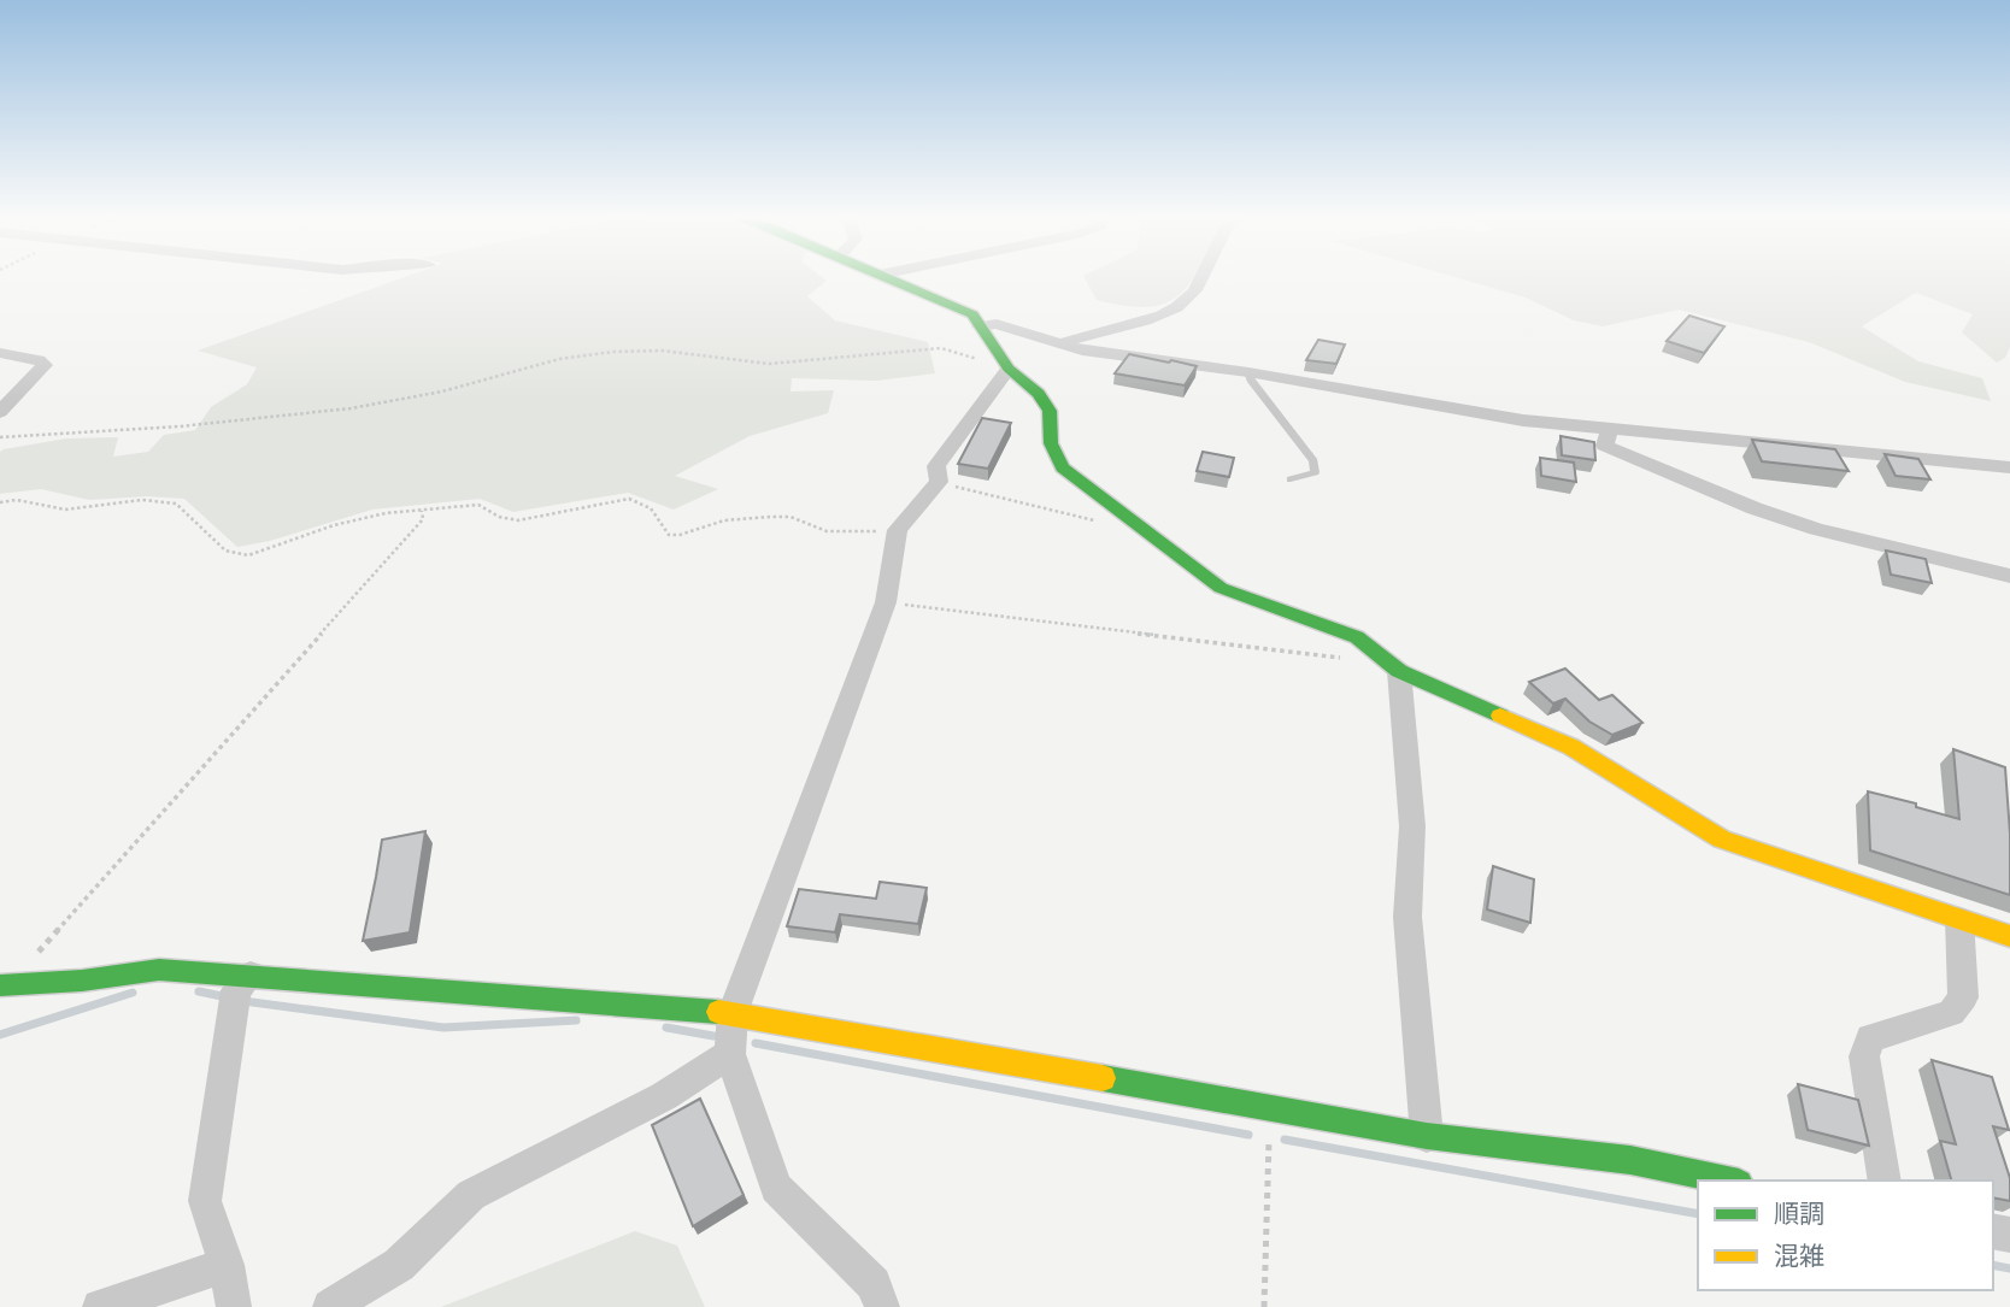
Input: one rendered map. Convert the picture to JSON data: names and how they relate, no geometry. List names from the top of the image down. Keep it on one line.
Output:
{"legend":["順調","混雑"]}
